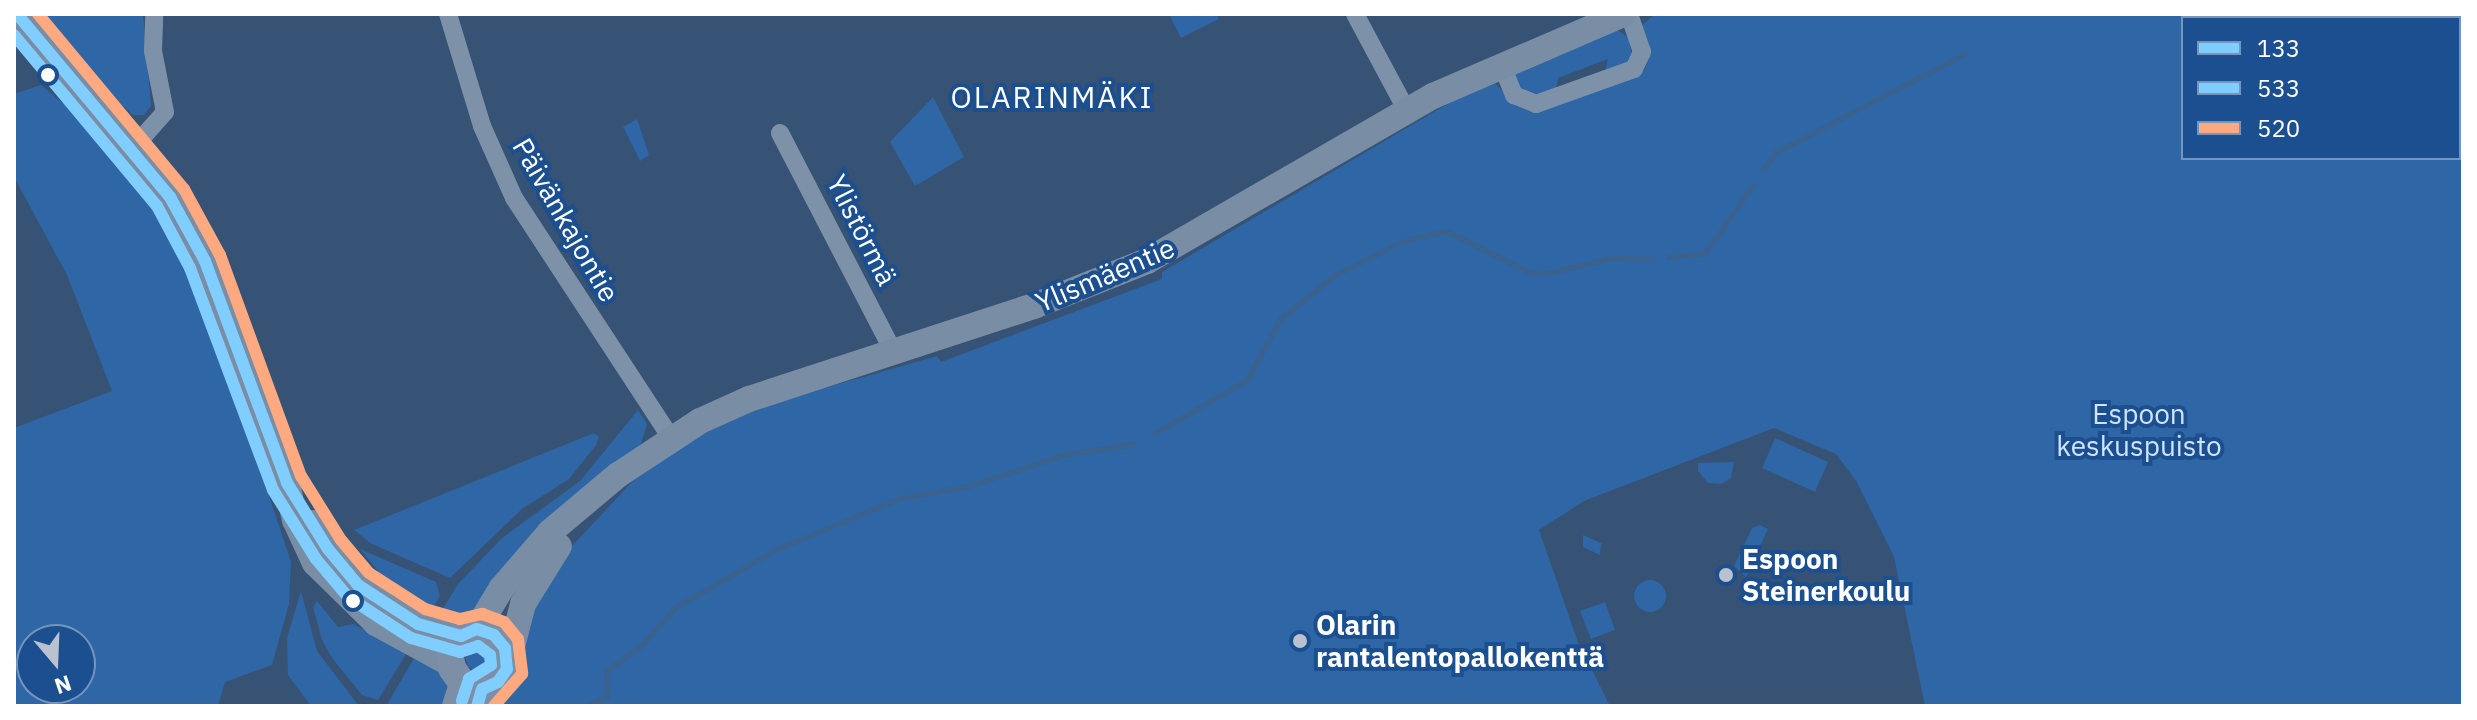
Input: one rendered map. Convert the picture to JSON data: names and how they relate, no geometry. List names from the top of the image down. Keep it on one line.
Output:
{"streets":{"main road":["Ylismäentie"],"street":["Päivänkajontie","Ylistörmä"]},"crossings":[["Päivänkajontie","Ylismäentie"],["Ylistörmä","Ylismäentie"]],"districts":["OLARINMÄKI"],"parks":["Espoon keskuspuisto"],"places":["Espoon Steinerkoulu","Olarin rantalentopallokenttä"],"lines":["transit line 133","transit line 520","transit line 533"],"legend":["133","533","520"],"north":"bottom"}
